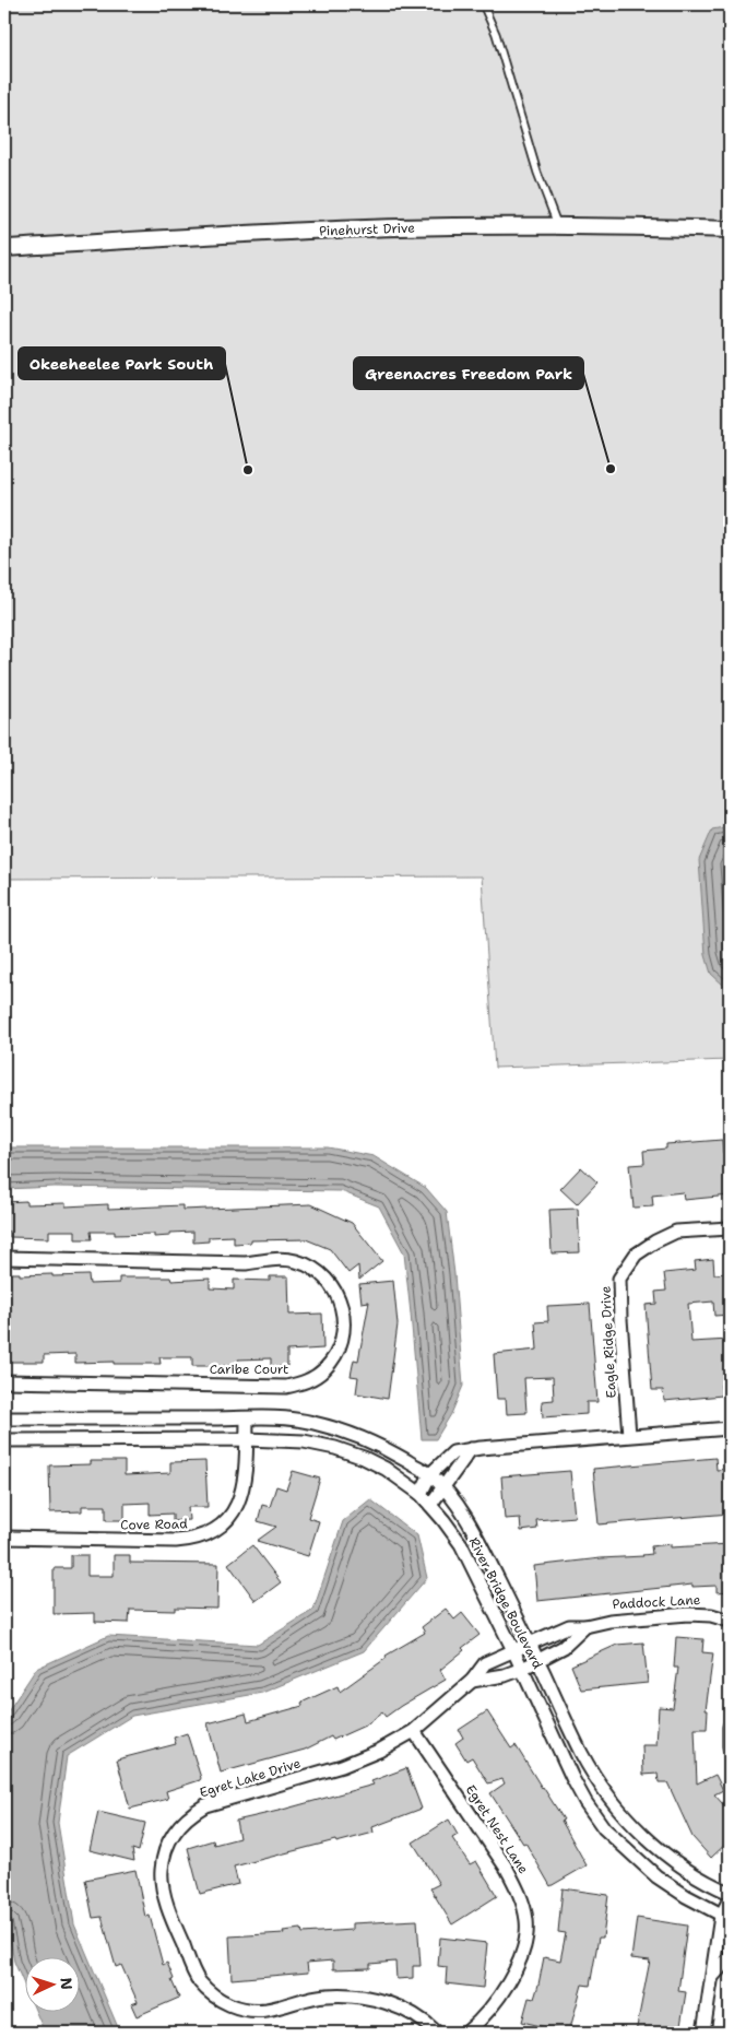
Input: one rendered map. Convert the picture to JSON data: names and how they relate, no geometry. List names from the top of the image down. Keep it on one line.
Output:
{"streets":{"street":["Pinehurst Drive","Eagle Ridge Drive","Caribe Court","Cove Road","Paddock Lane","River Bridge Boulevard","Egret Lake Drive","Egret Nest Lane"]},"crossings":[["Cove Road","River Bridge Boulevard"],["Paddock Lane","River Bridge Boulevard"],["Paddock Lane","Egret Lake Drive"],["River Bridge Boulevard","Egret Lake Drive"],["Egret Lake Drive","Egret Nest Lane"]],"places":["Greenacres Freedom Park","Okeeheelee Park South"],"north":"right"}
